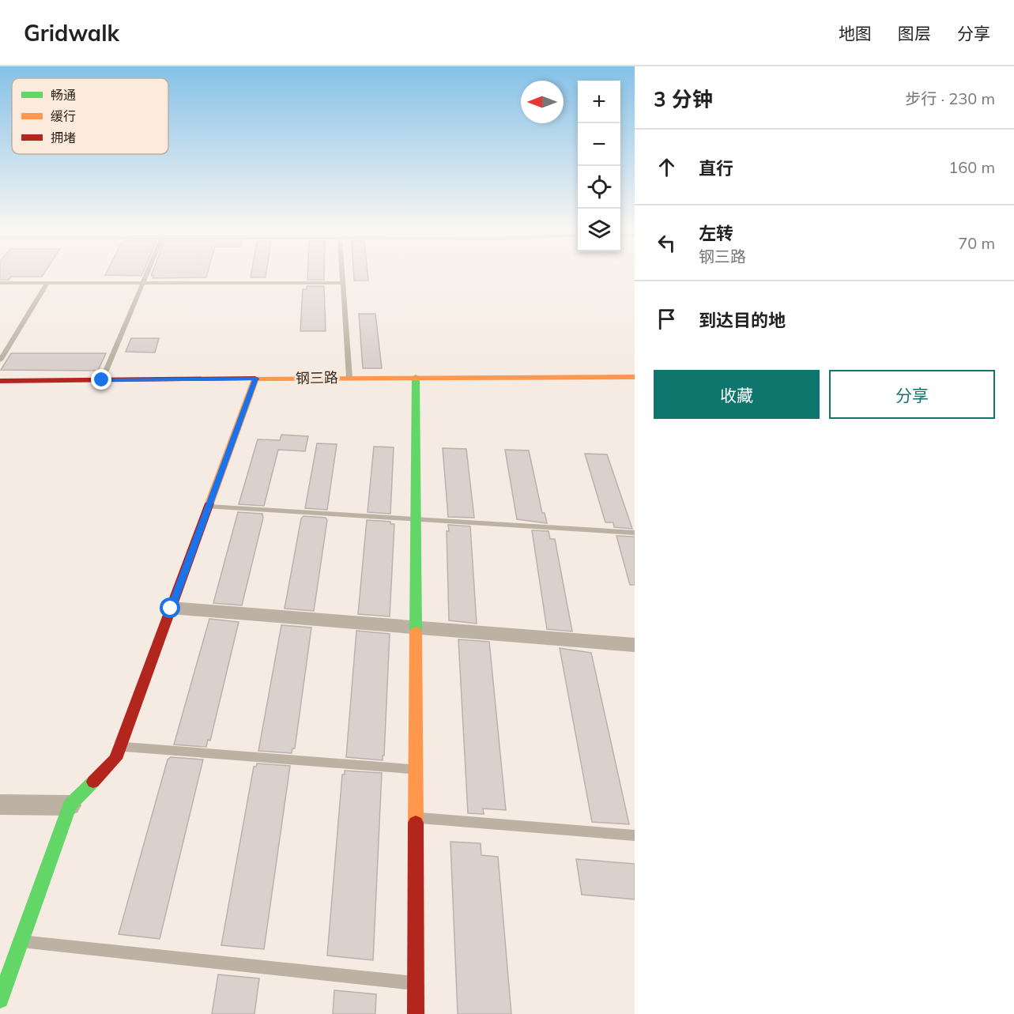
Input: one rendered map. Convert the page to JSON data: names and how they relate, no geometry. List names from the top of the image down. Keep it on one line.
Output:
{"streets":{"street":["钢三路"]},"legend":["畅通","缓行","拥堵"],"north":"left","page":{"header":"Gridwalk","nav":["地图","图层","分享"],"heading":["3 分钟","步行 · 230 m"],"map_buttons":["+","−"],"list":[["直行","160 m"],["左转","钢三路","70 m"],"到达目的地"],"buttons":["收藏","分享"]}}
